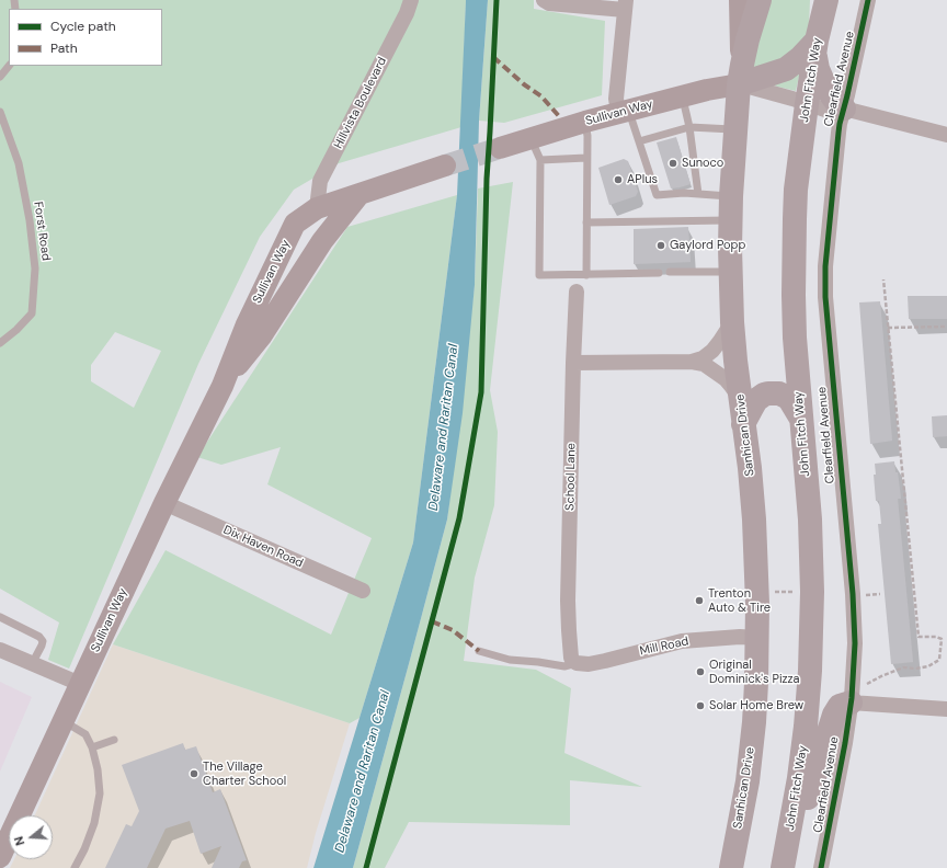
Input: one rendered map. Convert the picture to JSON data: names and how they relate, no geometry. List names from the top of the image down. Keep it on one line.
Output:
{"streets":{"highway":["John Fitch Way","Sanhican Drive"],"main road":["Sullivan Way"],"street":["Clearfield Avenue","Hillvista Boulevard","School Lane","Dix Haven Road","Mill Road"],"lane":["Forst Road"]},"crossings":[["Hillvista Boulevard","Sullivan Way"],["Sullivan Way","Sanhican Drive"],["Sullivan Way","Dix Haven Road"],["Sanhican Drive","Mill Road"],["School Lane","Mill Road"]],"water":["Delaware and Raritan Canal"],"places":["Sunoco","APlus","Gaylord Popp","Trenton Auto & Tire","Original Dominick's Pizza","Solar Home Brew","The Village Charter School"],"legend":["Cycle path","Path"],"north":"left"}
